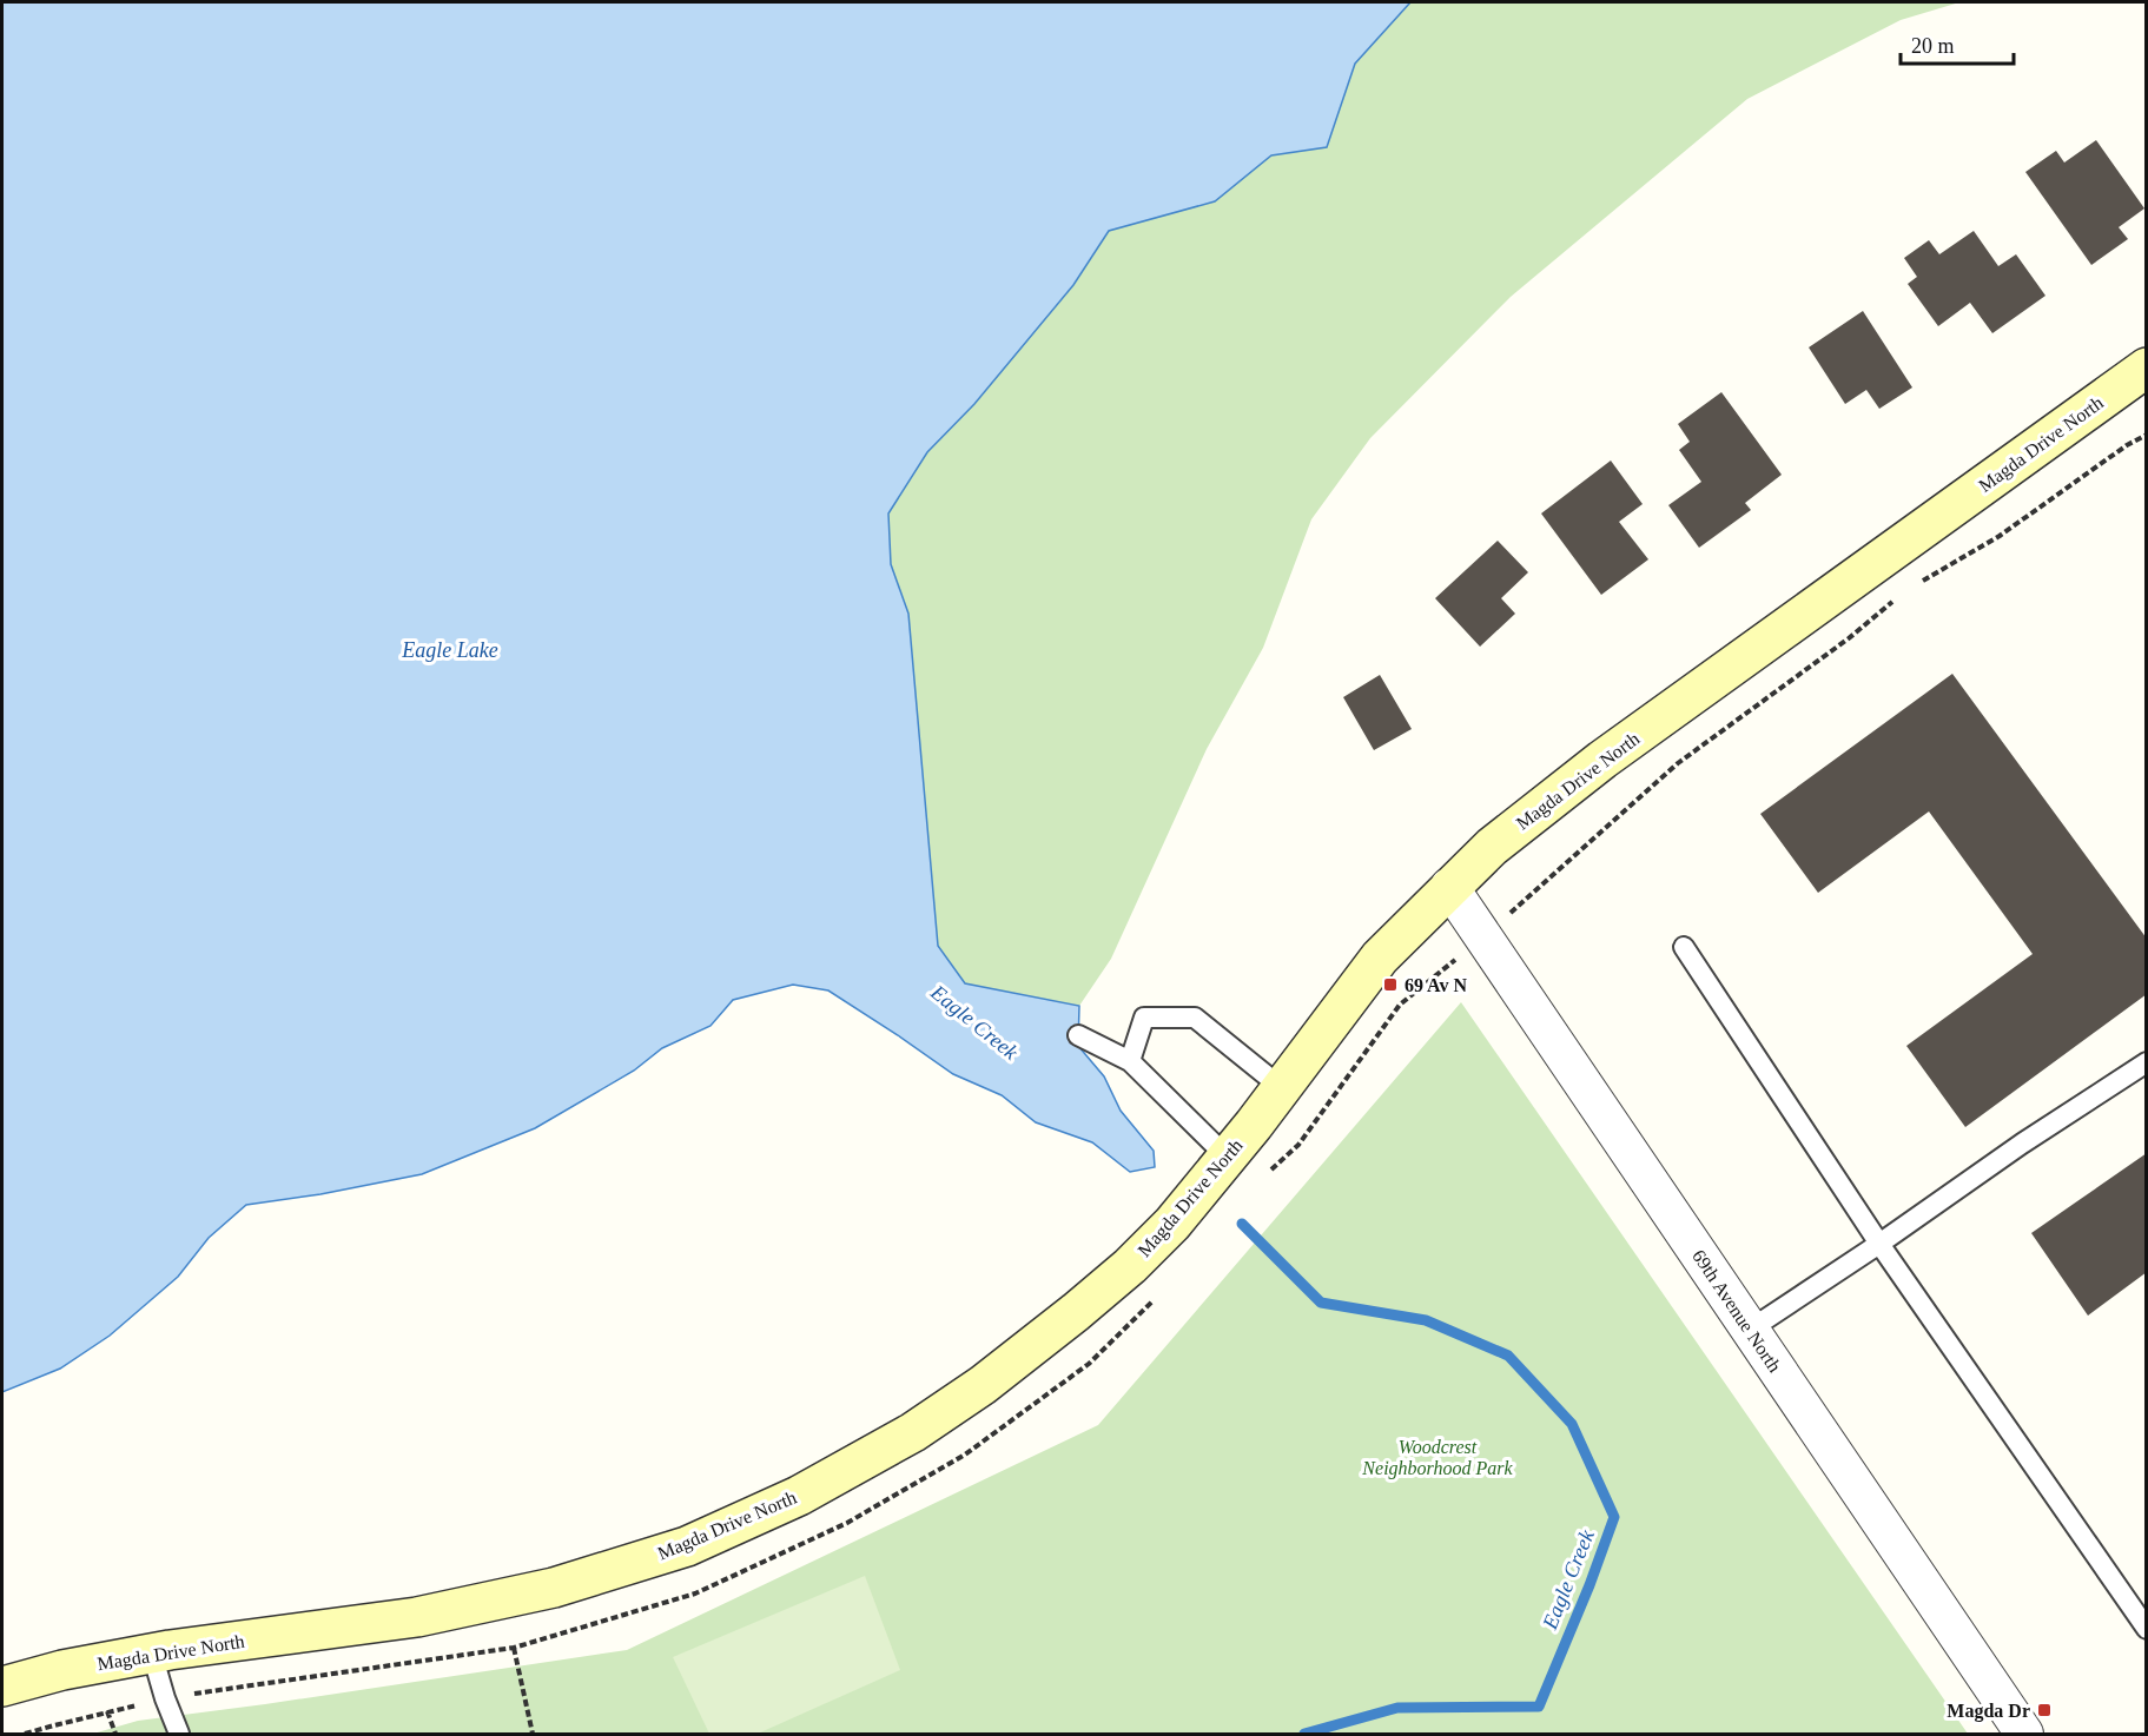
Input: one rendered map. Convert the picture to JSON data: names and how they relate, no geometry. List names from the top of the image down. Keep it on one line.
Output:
{"streets":{"street":["Magda Drive North","69th Avenue North"]},"crossings":[["Magda Drive North","69th Avenue North"]],"water":["Eagle Lake","Eagle Creek"],"parks":["Woodcrest Neighborhood Park"],"places":{"transit":["69 Av N","Magda Dr"]},"scale_bar":"20 m"}
